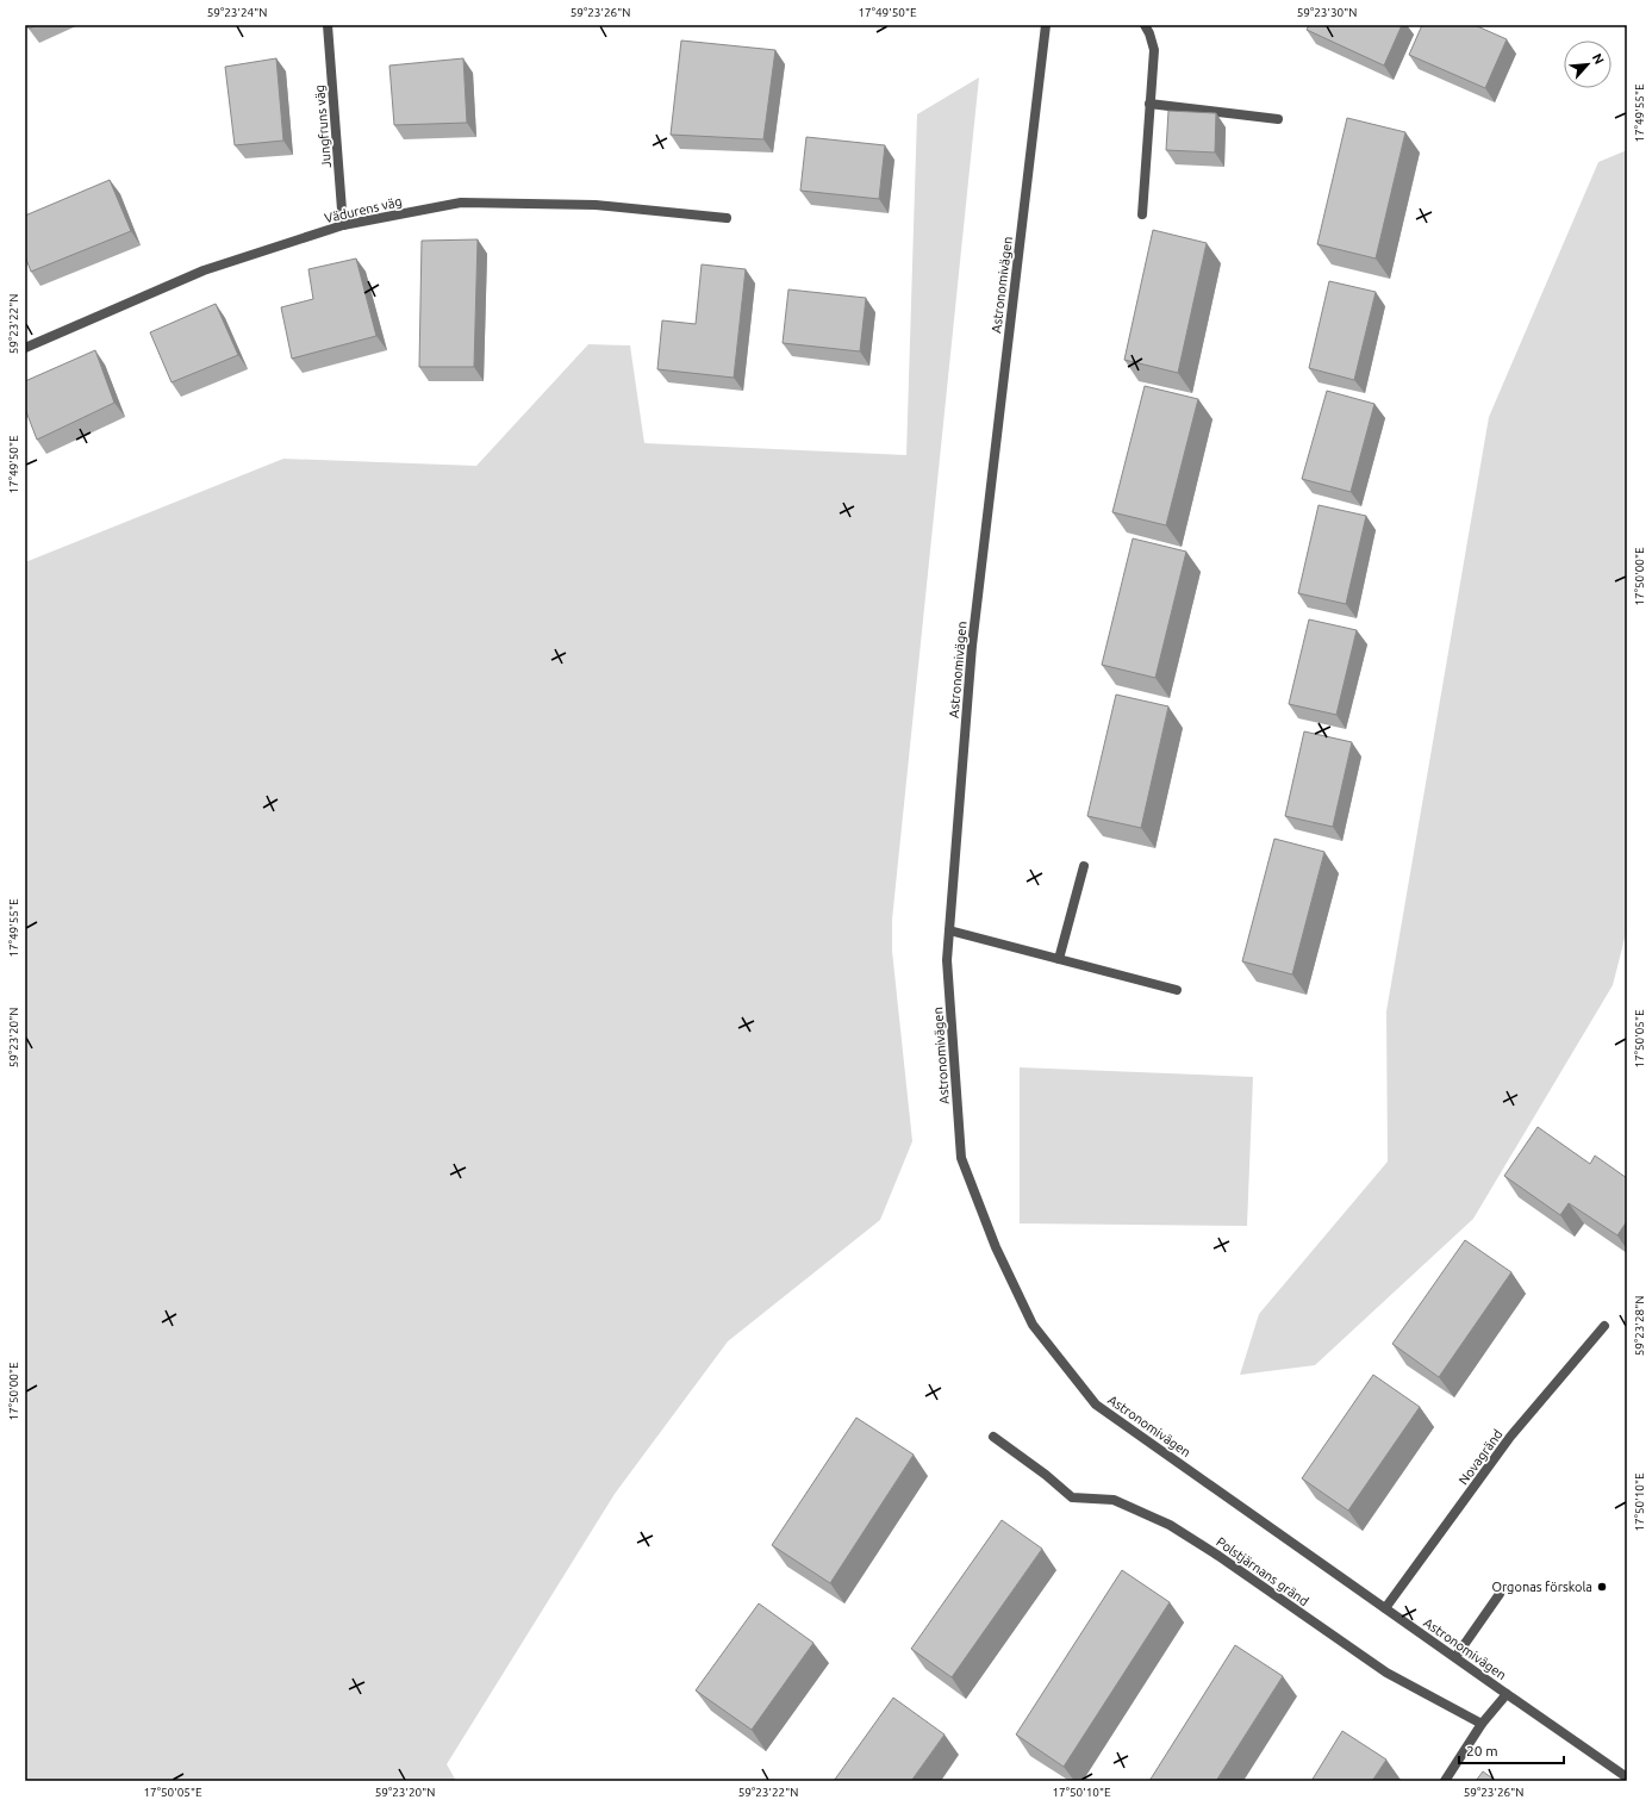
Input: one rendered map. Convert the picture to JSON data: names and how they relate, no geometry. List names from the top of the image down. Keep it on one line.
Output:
{"streets":{"street":["Jungfruns väg","Vädurens väg","Astronomivägen","Novagränd","Polstjärnans gränd"]},"crossings":[["Jungfruns väg","Vädurens väg"],["Astronomivägen","Novagränd"]],"places":["Orgonas förskola"],"scale_bar":"20 m","north":"top right","coordinates":["59°23'24\"N","59°23'26\"N","17°49'50\"E","59°23'30\"N","17°49'55\"E","59°23'22\"N","17°50'00\"E","59°23'20\"N","17°50'05\"E","59°23'28\"N","17°50'10\"E"]}
